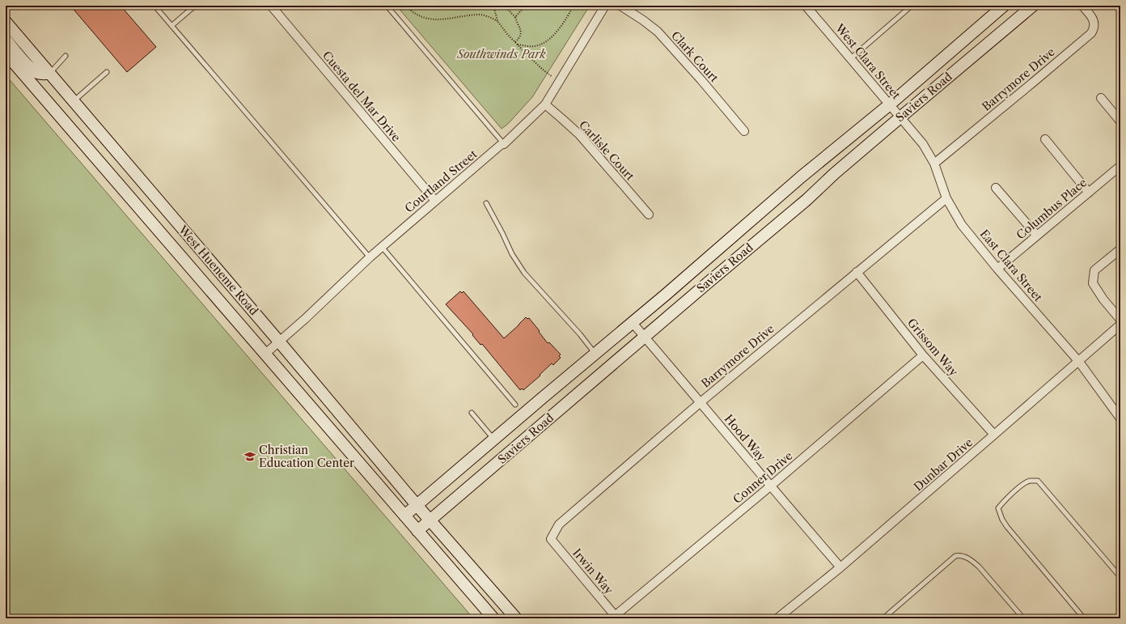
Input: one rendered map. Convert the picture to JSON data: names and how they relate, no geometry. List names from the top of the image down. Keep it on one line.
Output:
{"streets":{"main road":["Saviers Road","West Hueneme Road"],"street":["Clark Court","West Clara Street","Barrymore Drive","Cuesta del Mar Drive","Carlisle Court","Courtland Street","Columbus Place","East Clara Street","Grissom Way","Hood Way","Dunbar Drive","Conner Drive","Irwin Way"]},"crossings":[["West Clara Street","Saviers Road"],["West Clara Street","East Clara Street"],["Barrymore Drive","East Clara Street"],["Barrymore Drive","Grissom Way"],["Barrymore Drive","Hood Way"],["Barrymore Drive","Irwin Way"],["Cuesta del Mar Drive","Courtland Street"],["Saviers Road","East Clara Street"],["Saviers Road","West Hueneme Road"],["Saviers Road","Hood Way"],["Carlisle Court","Courtland Street"],["Courtland Street","West Hueneme Road"],["Columbus Place","East Clara Street"],["East Clara Street","Dunbar Drive"],["Grissom Way","Dunbar Drive"],["Grissom Way","Conner Drive"],["Hood Way","Dunbar Drive"],["Hood Way","Conner Drive"],["Conner Drive","Irwin Way"]],"parks":["Southwinds Park"],"places":{"school or university":["Christian Education Center"]}}
